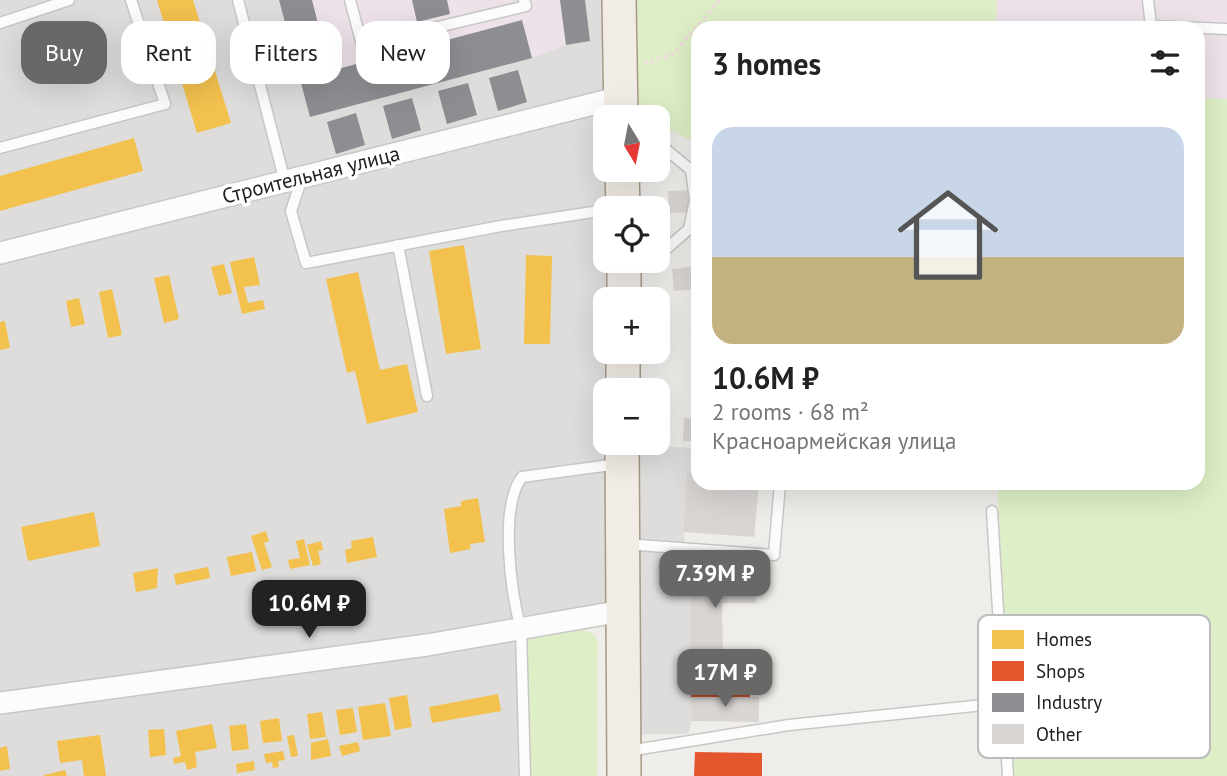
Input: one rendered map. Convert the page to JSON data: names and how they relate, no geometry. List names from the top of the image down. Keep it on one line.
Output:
{"streets":{"street":["Строительная улица"]},"legend":["Homes","Shops","Industry","Other"],"north":"bottom","page":{"chip":["Buy","Rent","Filters","New"],"heading":"3 homes","map_buttons":["+","−"],"list":[{"name":"10.6M ₽","note":"2 rooms · 68 m² · Красноармейская улица"}],"price":["7.39M ₽","10.6M ₽","17M ₽"]}}
